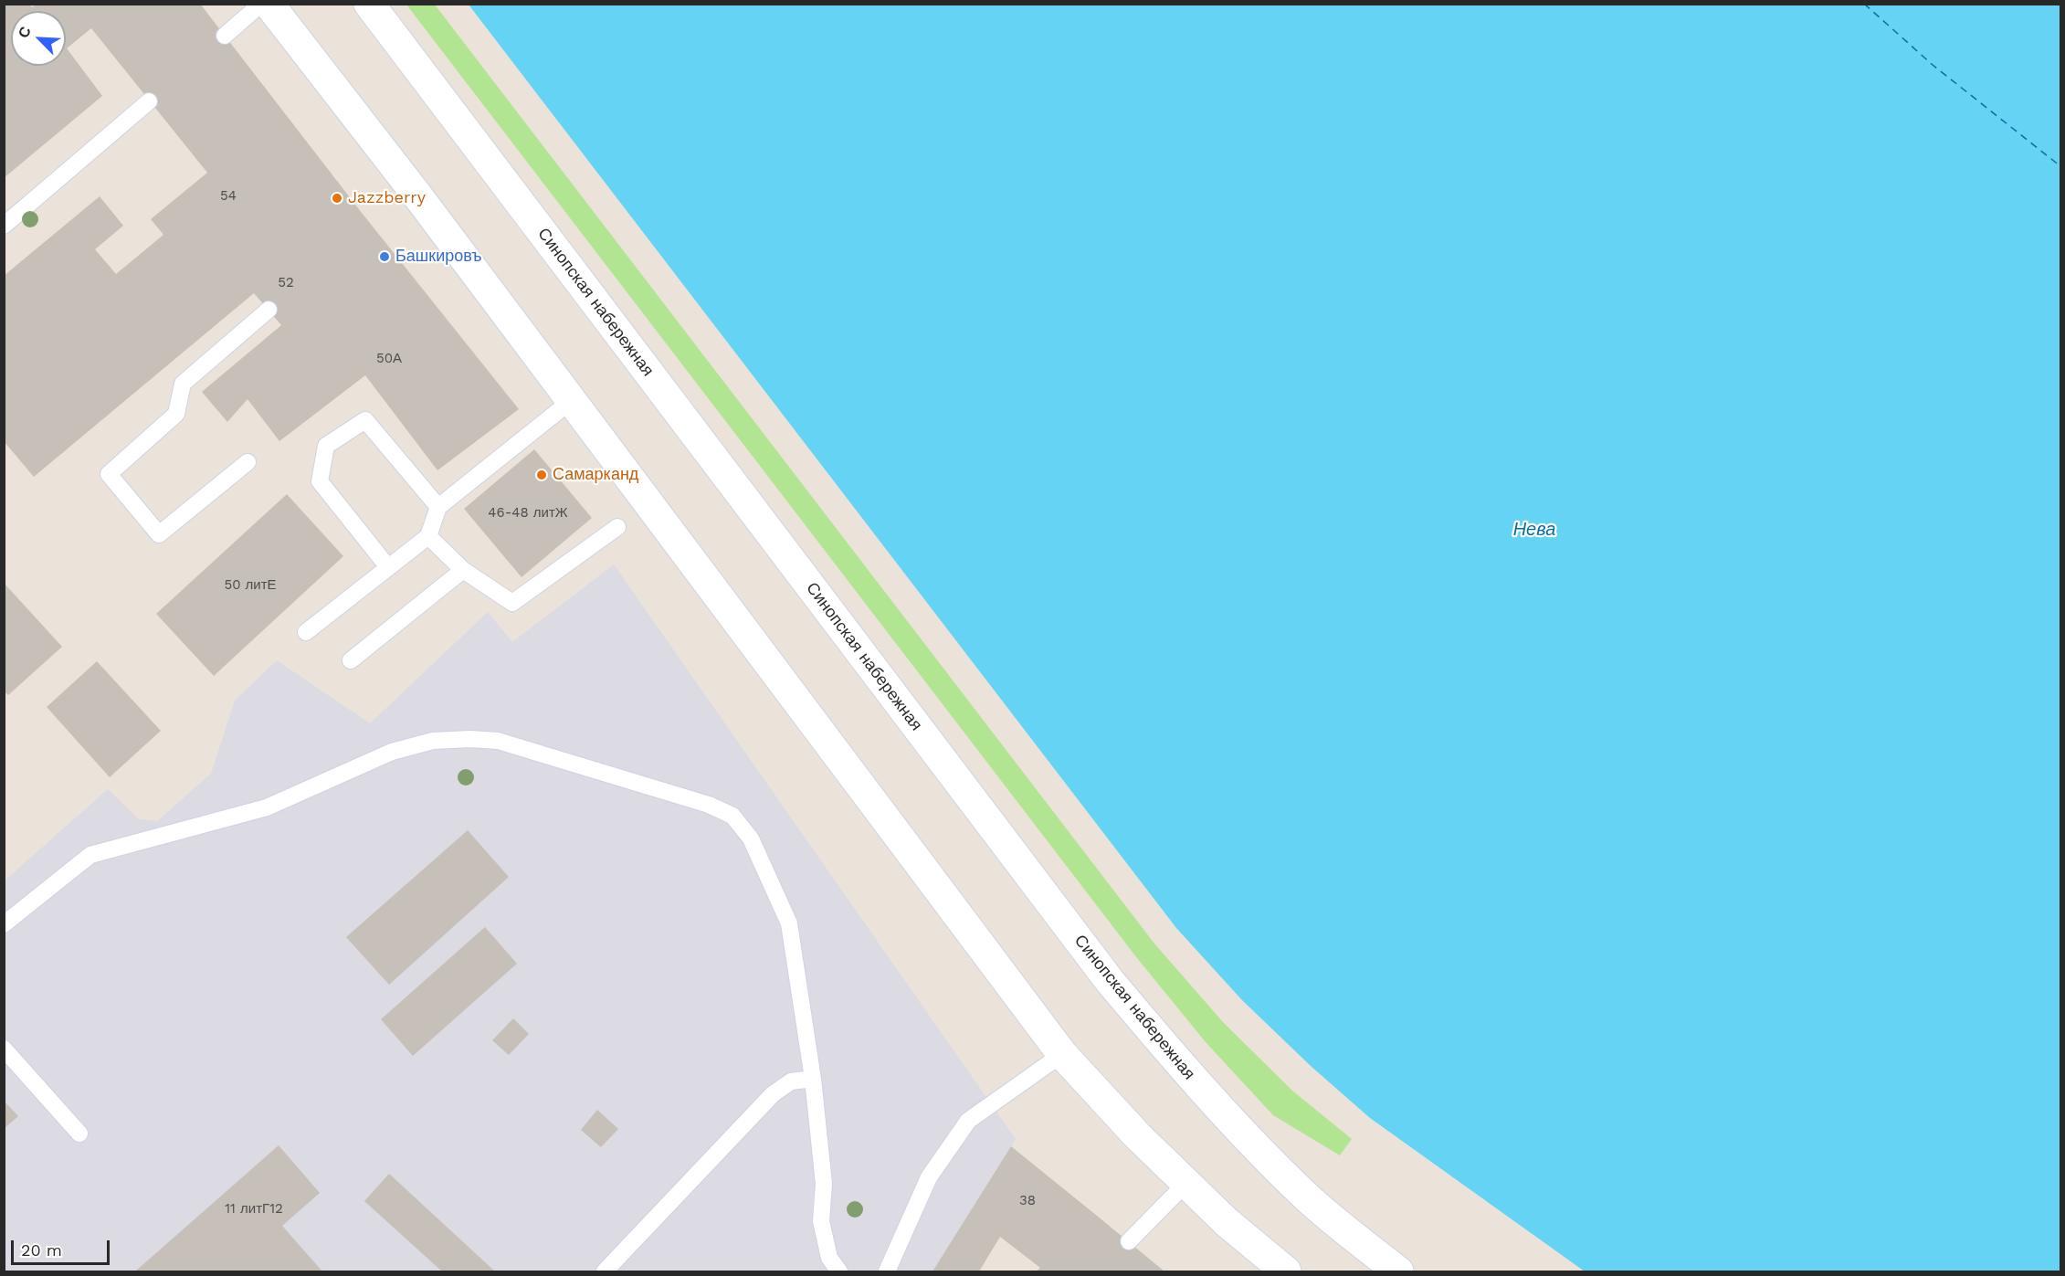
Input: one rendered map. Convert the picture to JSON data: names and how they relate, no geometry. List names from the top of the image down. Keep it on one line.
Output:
{"streets":{"main road":["Синопская набережная"]},"water":["Нева"],"places":["Jazzberry","Башкировъ","Самарканд"],"house_numbers":["54","52","50А","46-48 литЖ","50 литЕ","38","11 литГ12"],"scale_bar":"20 m","north":"top left"}
